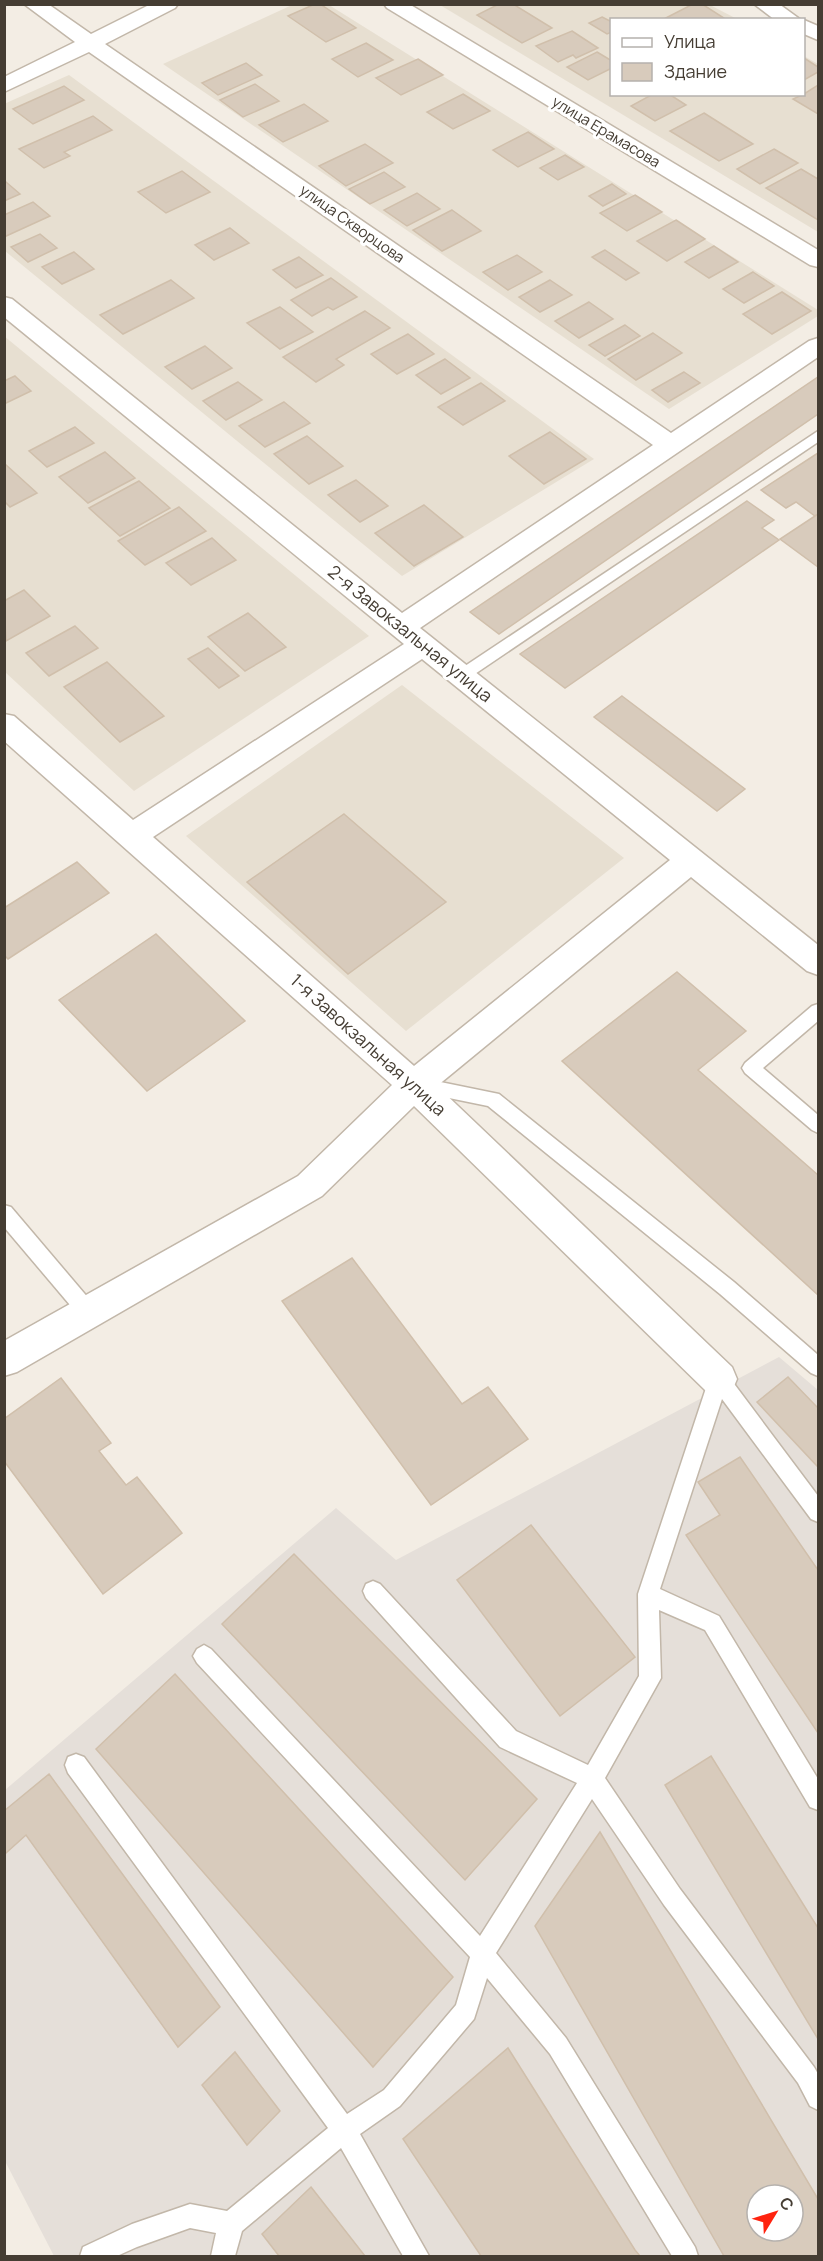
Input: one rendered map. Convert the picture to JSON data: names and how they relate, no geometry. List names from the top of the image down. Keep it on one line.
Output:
{"streets":{"street":["улица Ерамасова","улица Скворцова","2-я Завокзальная улица","1-я Завокзальная улица"]},"legend":["Улица","Здание"],"north":"top right"}
